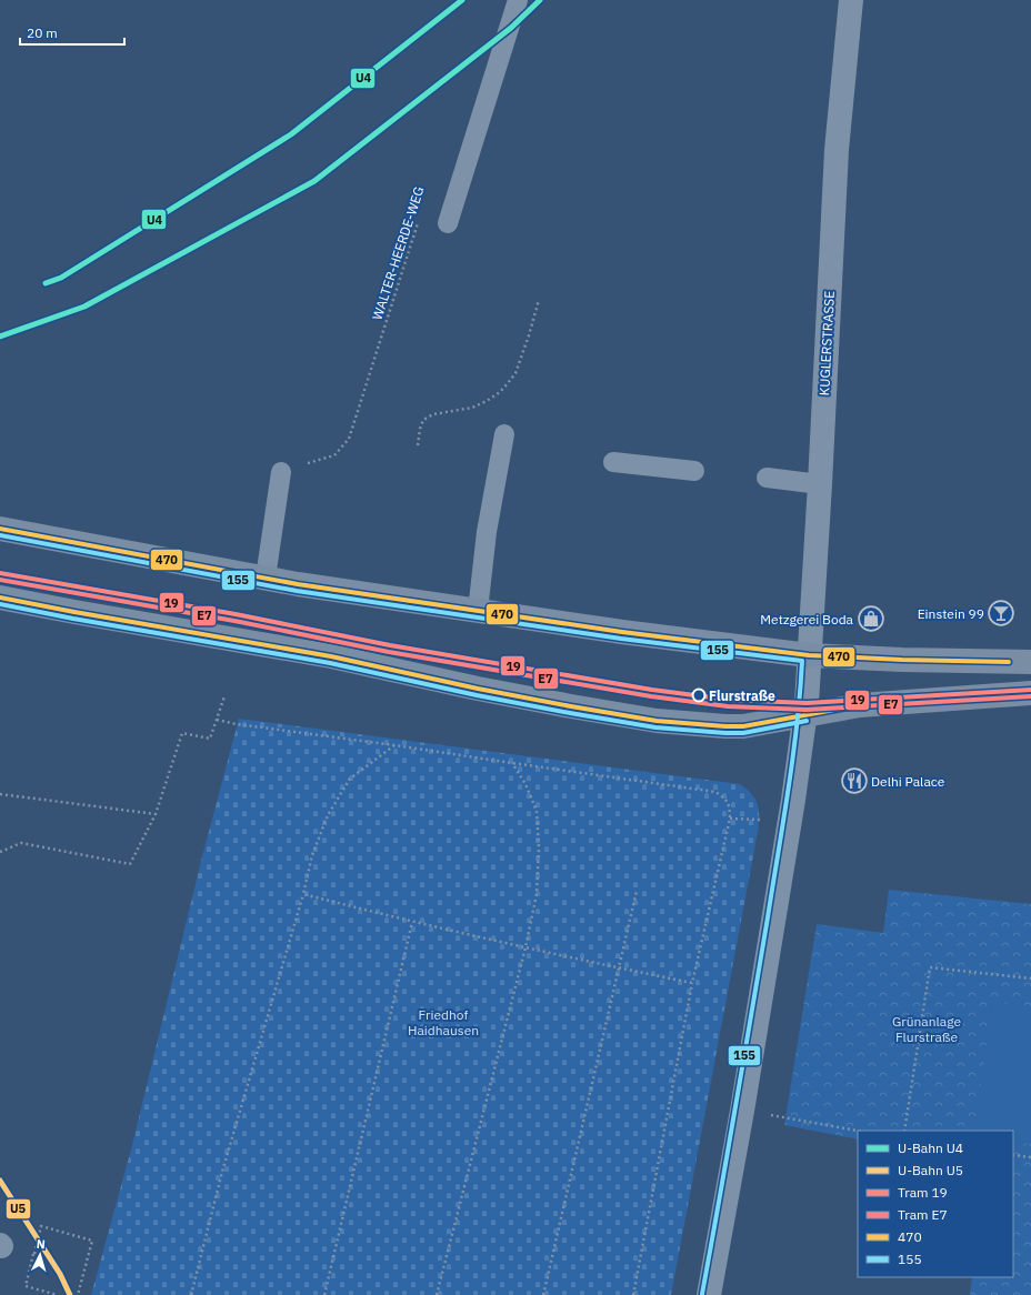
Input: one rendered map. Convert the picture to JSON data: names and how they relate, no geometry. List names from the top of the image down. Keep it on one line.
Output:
{"streets":{"street":["KUGLERSTRASSE"],"path":["WALTER-HEERDE-WEG"]},"parks":["Friedhof Haidhausen","Grünanlage Flurstraße"],"places":{"bar":["Einstein 99"],"shop":["Metzgerei Boda"],"other":["Flurstraße"],"restaurant":["Delhi Palace"]},"lines":["metro line U4","transit line 470","transit line 155","tram line 19","tram line E7","metro line U5"],"legend":["U-Bahn U4","U-Bahn U5","Tram 19","Tram E7","470","155"],"scale_bar":"20 m","north":"top"}
